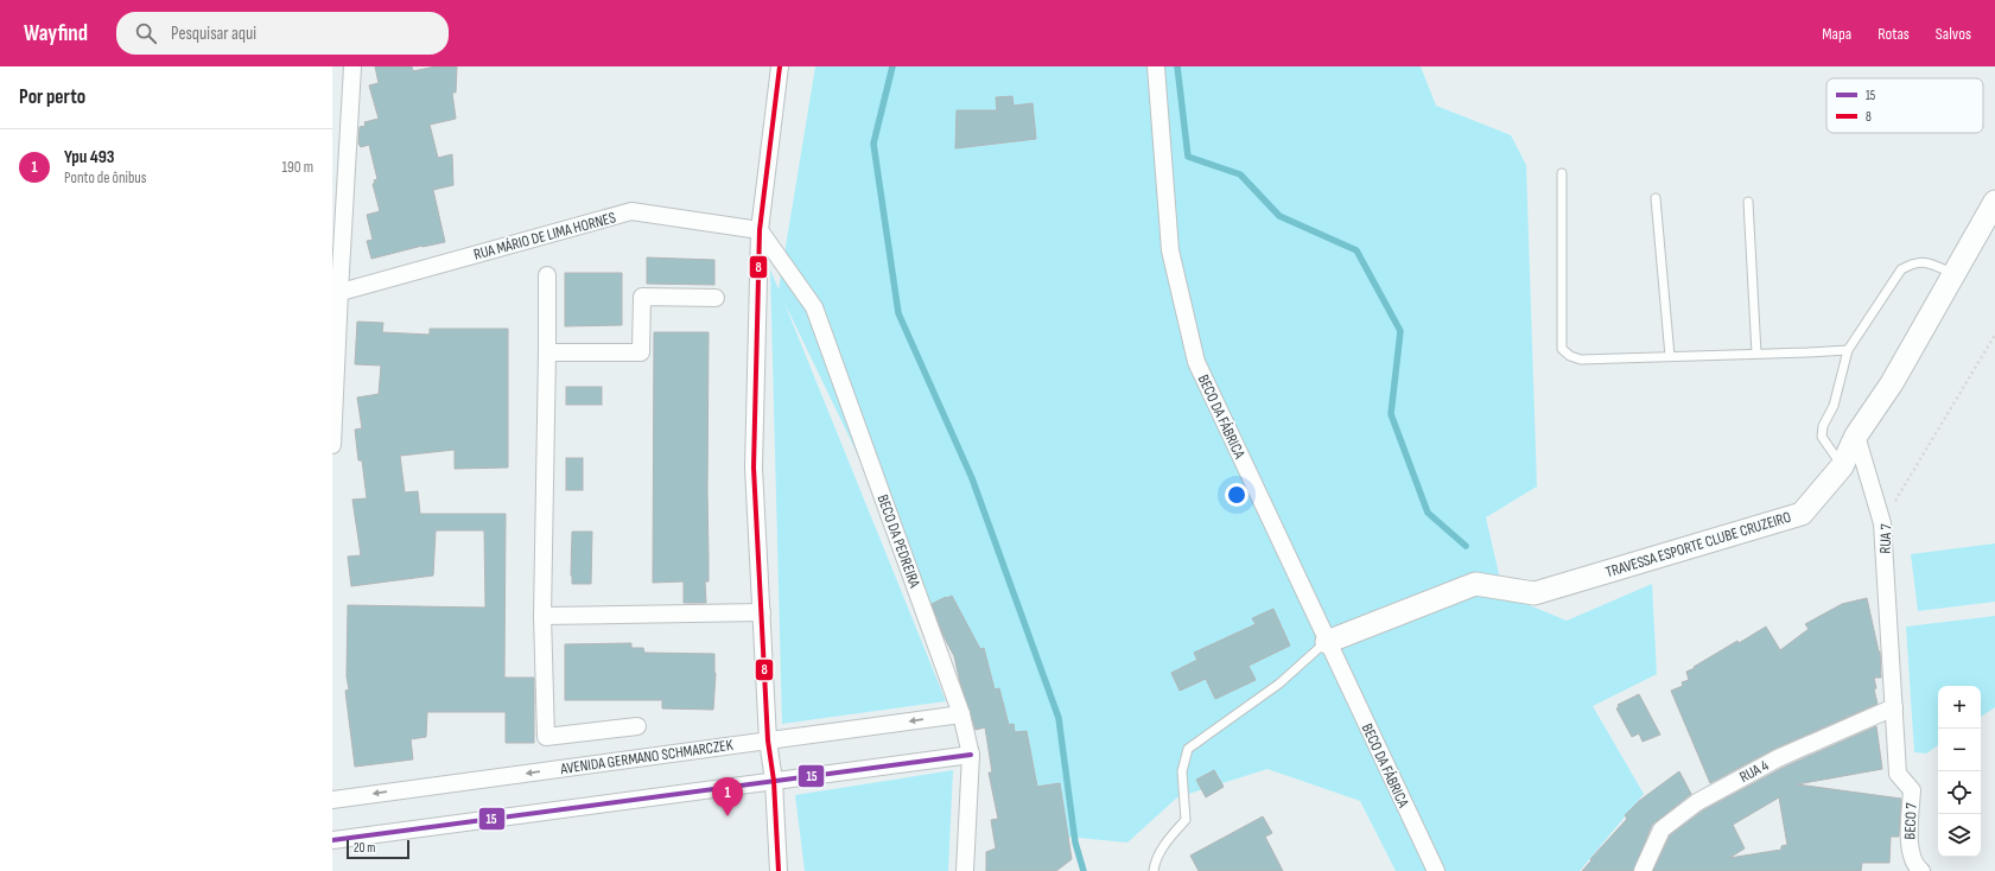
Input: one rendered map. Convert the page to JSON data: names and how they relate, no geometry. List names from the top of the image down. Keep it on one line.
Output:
{"streets":{"street":["RUA MÁRIO DE LIMA HORNES","BECO DA FÁBRICA","RUA 7","BECO DA PEDREIRA","TRAVESSA ESPORTE CLUBE CRUZEIRO","AVENIDA GERMANO SCHMARCZEK","RUA 4","BECO 7"]},"crossings":[["RUA MÁRIO DE LIMA HORNES","BECO DA PEDREIRA"],["BECO DA FÁBRICA","TRAVESSA ESPORTE CLUBE CRUZEIRO"],["RUA 7","RUA 4"],["RUA 7","BECO 7"],["BECO DA PEDREIRA","AVENIDA GERMANO SCHMARCZEK"]],"lines":["transit line 8","transit line 15"],"legend":["15","8"],"scale_bar":"20 m","page":{"header":"Wayfind","search":"Pesquisar aqui","nav":["Mapa","Rotas","Salvos"],"heading":"Por perto","list":[{"mark":"1","name":"Ypu 493","note":"Ponto de ônibus","value":"190 m"}],"map_buttons":["+","−"],"pins":"1","scale":"20 m"}}
